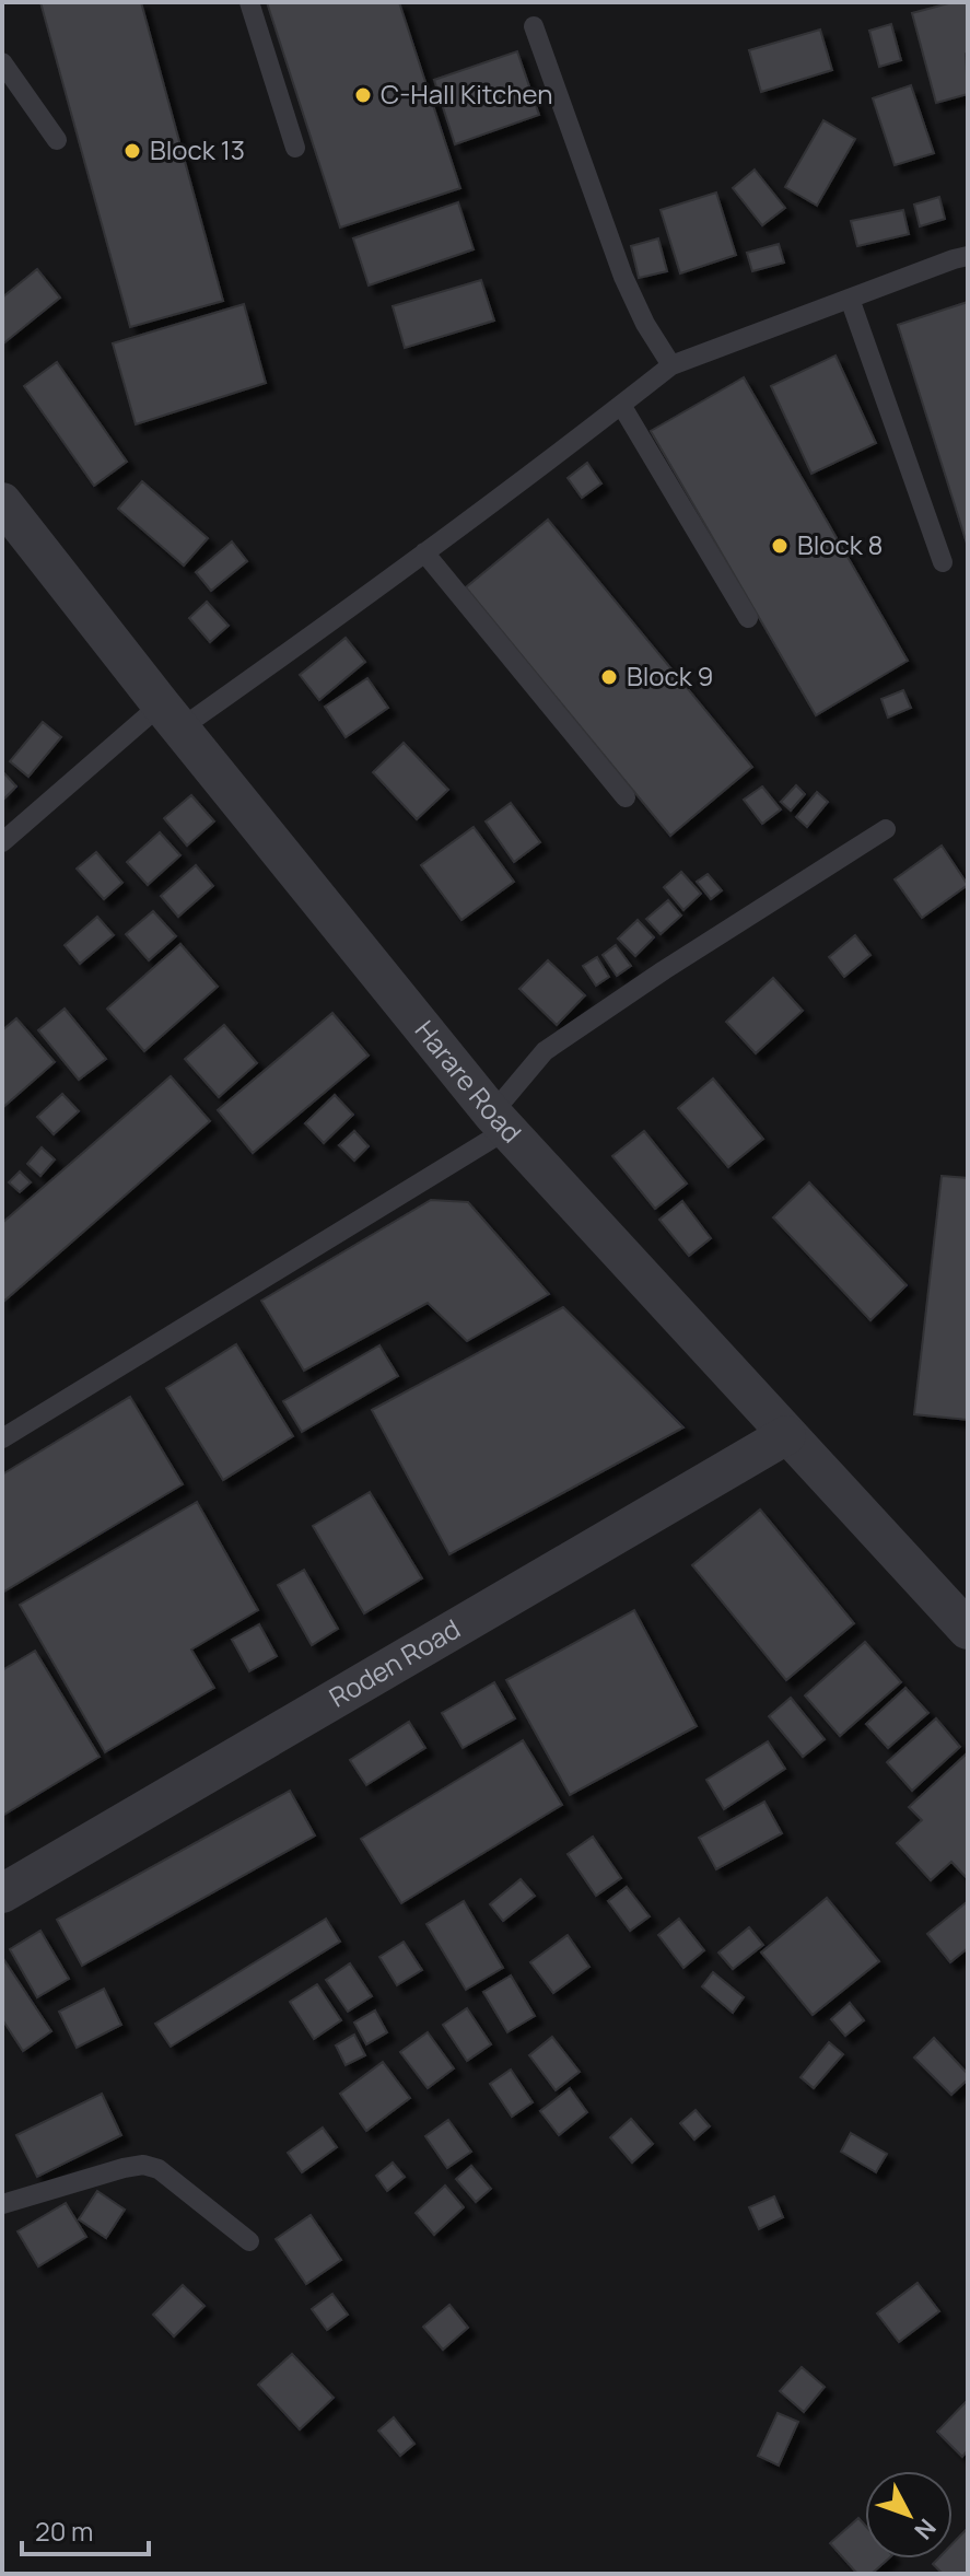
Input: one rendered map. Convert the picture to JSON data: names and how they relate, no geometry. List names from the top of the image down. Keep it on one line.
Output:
{"streets":{"street":["Harare Road","Roden Road"]},"crossings":[["Harare Road","Roden Road"]],"places":["C-Hall Kitchen","Block 13","Block 8","Block 9"],"scale_bar":"20 m","north":"bottom right"}
